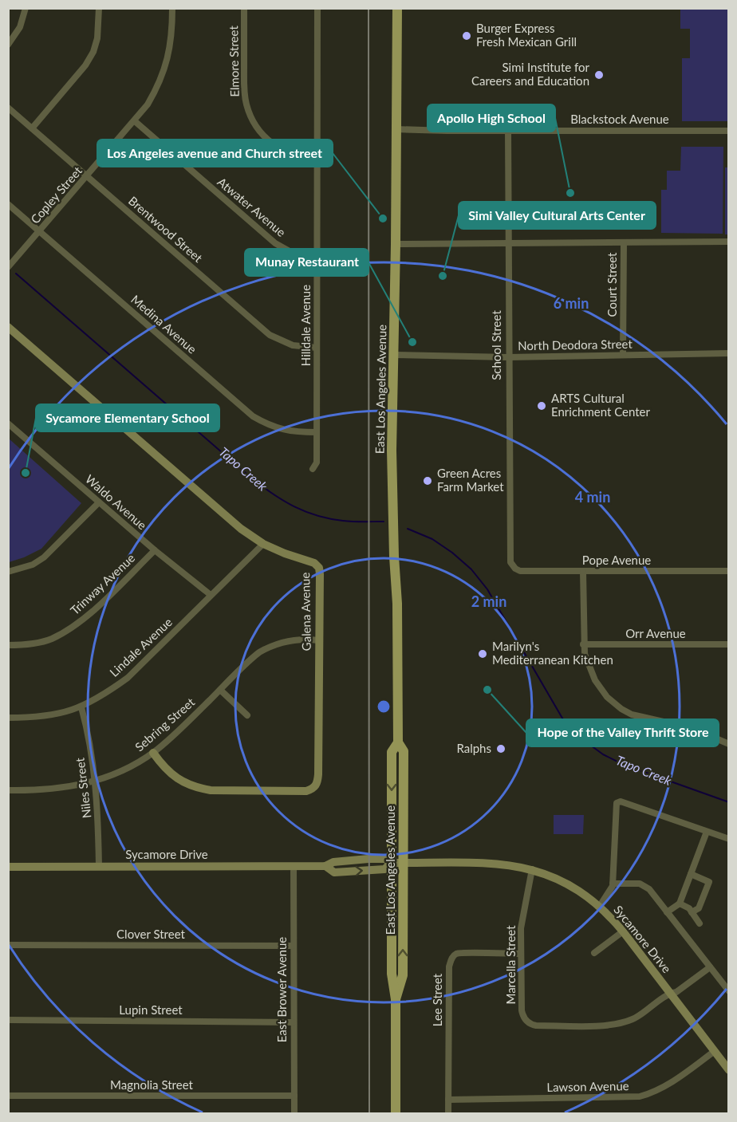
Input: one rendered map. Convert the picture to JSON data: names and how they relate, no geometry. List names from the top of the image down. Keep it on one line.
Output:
{"streets":{"main road":["East Los Angeles Avenue","Galena Avenue","Sycamore Drive"],"street":["Elmore Street","Blackstock Avenue","Copley Street","Atwater Avenue","Brentwood Street","Court Street","Medina Avenue","Hilldale Avenue","School Street","North Deodora Street","Waldo Avenue","Pope Avenue","Trinway Avenue","Orr Avenue","Lindale Avenue","Sebring Street","Niles Street","Clover Street","Marcella Street","East Brower Avenue","Lee Street","Lupin Street","Magnolia Street","Lawson Avenue"]},"crossings":[["Elmore Street","Hilldale Avenue"],["Blackstock Avenue","School Street"],["Blackstock Avenue","East Los Angeles Avenue"],["Copley Street","Atwater Avenue"],["Copley Street","Brentwood Street"],["Copley Street","Medina Avenue"],["Atwater Avenue","Hilldale Avenue"],["Brentwood Street","Hilldale Avenue"],["Court Street","North Deodora Street"],["Medina Avenue","Hilldale Avenue"],["School Street","North Deodora Street"],["School Street","Pope Avenue"],["North Deodora Street","East Los Angeles Avenue"],["East Los Angeles Avenue","Sycamore Drive"],["Waldo Avenue","Trinway Avenue"],["Waldo Avenue","Lindale Avenue"],["Galena Avenue","Lindale Avenue"],["Galena Avenue","Sebring Street"],["Lindale Avenue","Niles Street"],["Sebring Street","Niles Street"],["Niles Street","Sycamore Drive"],["Sycamore Drive","Marcella Street"],["Sycamore Drive","East Brower Avenue"],["Sycamore Drive","Lawson Avenue"],["Clover Street","East Brower Avenue"],["Marcella Street","Lee Street"],["East Brower Avenue","Lupin Street"],["East Brower Avenue","Magnolia Street"],["Lee Street","Lawson Avenue"]],"water":["Tapo Creek"],"places":["Burger Express Fresh Mexican Grill","Simi Institute for Careers and Education","Apollo High School","Los Angeles avenue and Church street","Simi Valley Cultural Arts Center","Munay Restaurant","ARTS Cultural Enrichment Center","Sycamore Elementary School","Green Acres Farm Market","Marilyn's Mediterranean Kitchen","Hope of the Valley Thrift Store","Ralphs"],"rings":["6 min","4 min","2 min"]}
